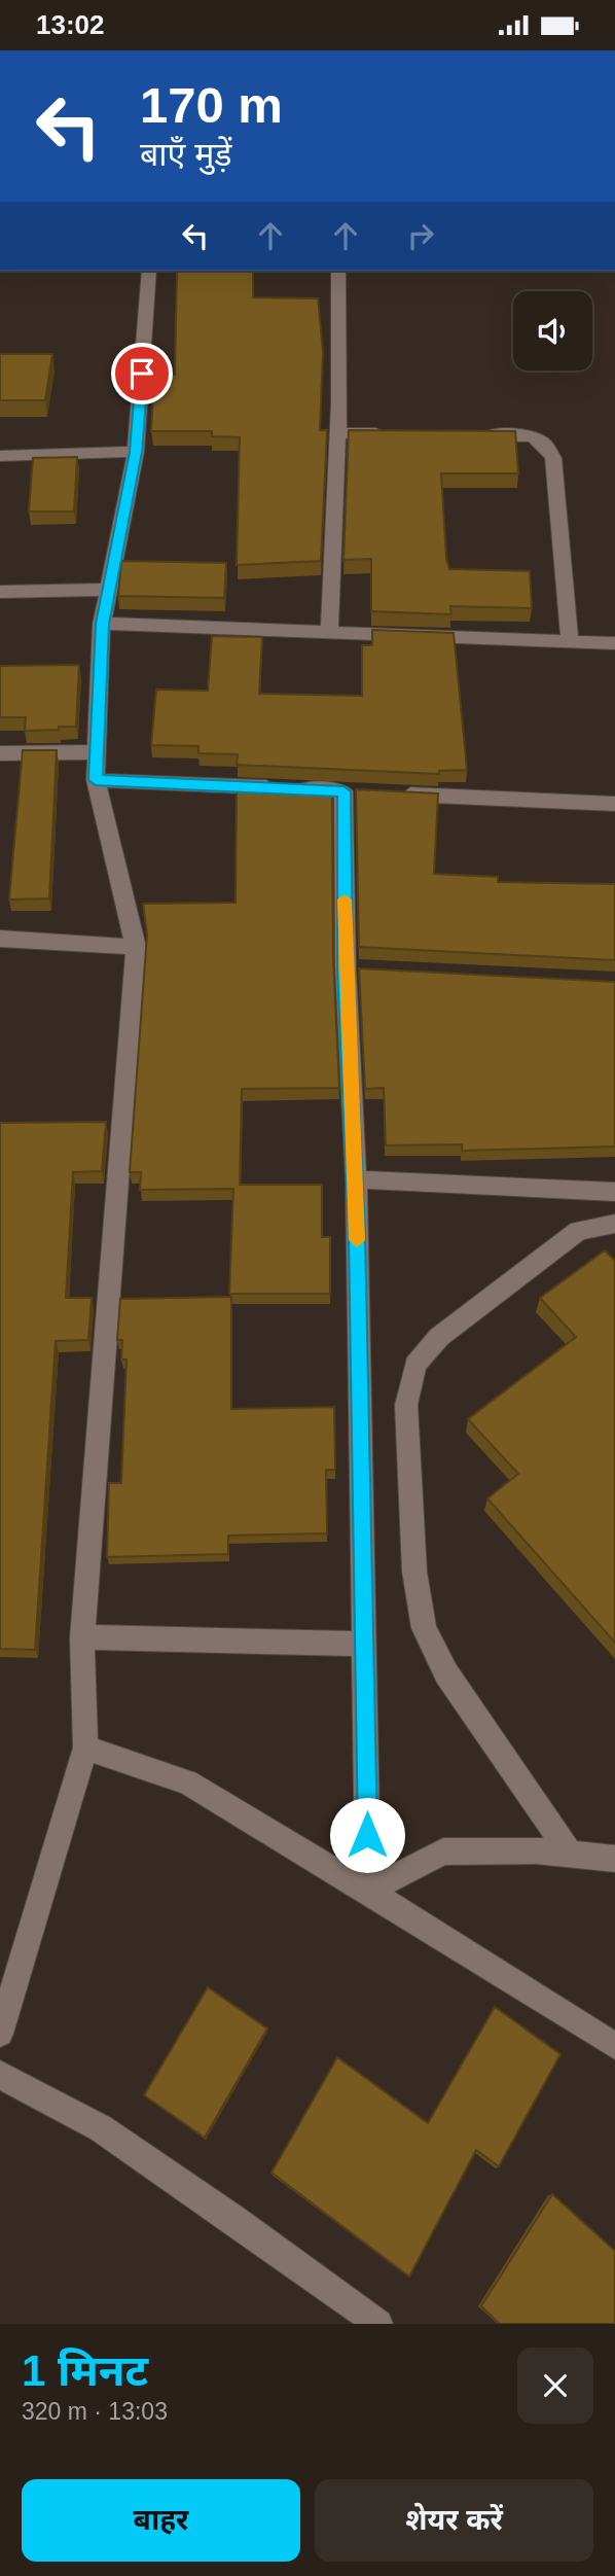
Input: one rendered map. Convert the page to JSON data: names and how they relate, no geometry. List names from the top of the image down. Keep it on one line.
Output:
{"page":{"status":"13:02","turn":["170 m","बाएँ मुड़ें"],"heading":["1 मिनट","320 m · 13:03"],"buttons":["बाहर","शेयर करें"]}}
